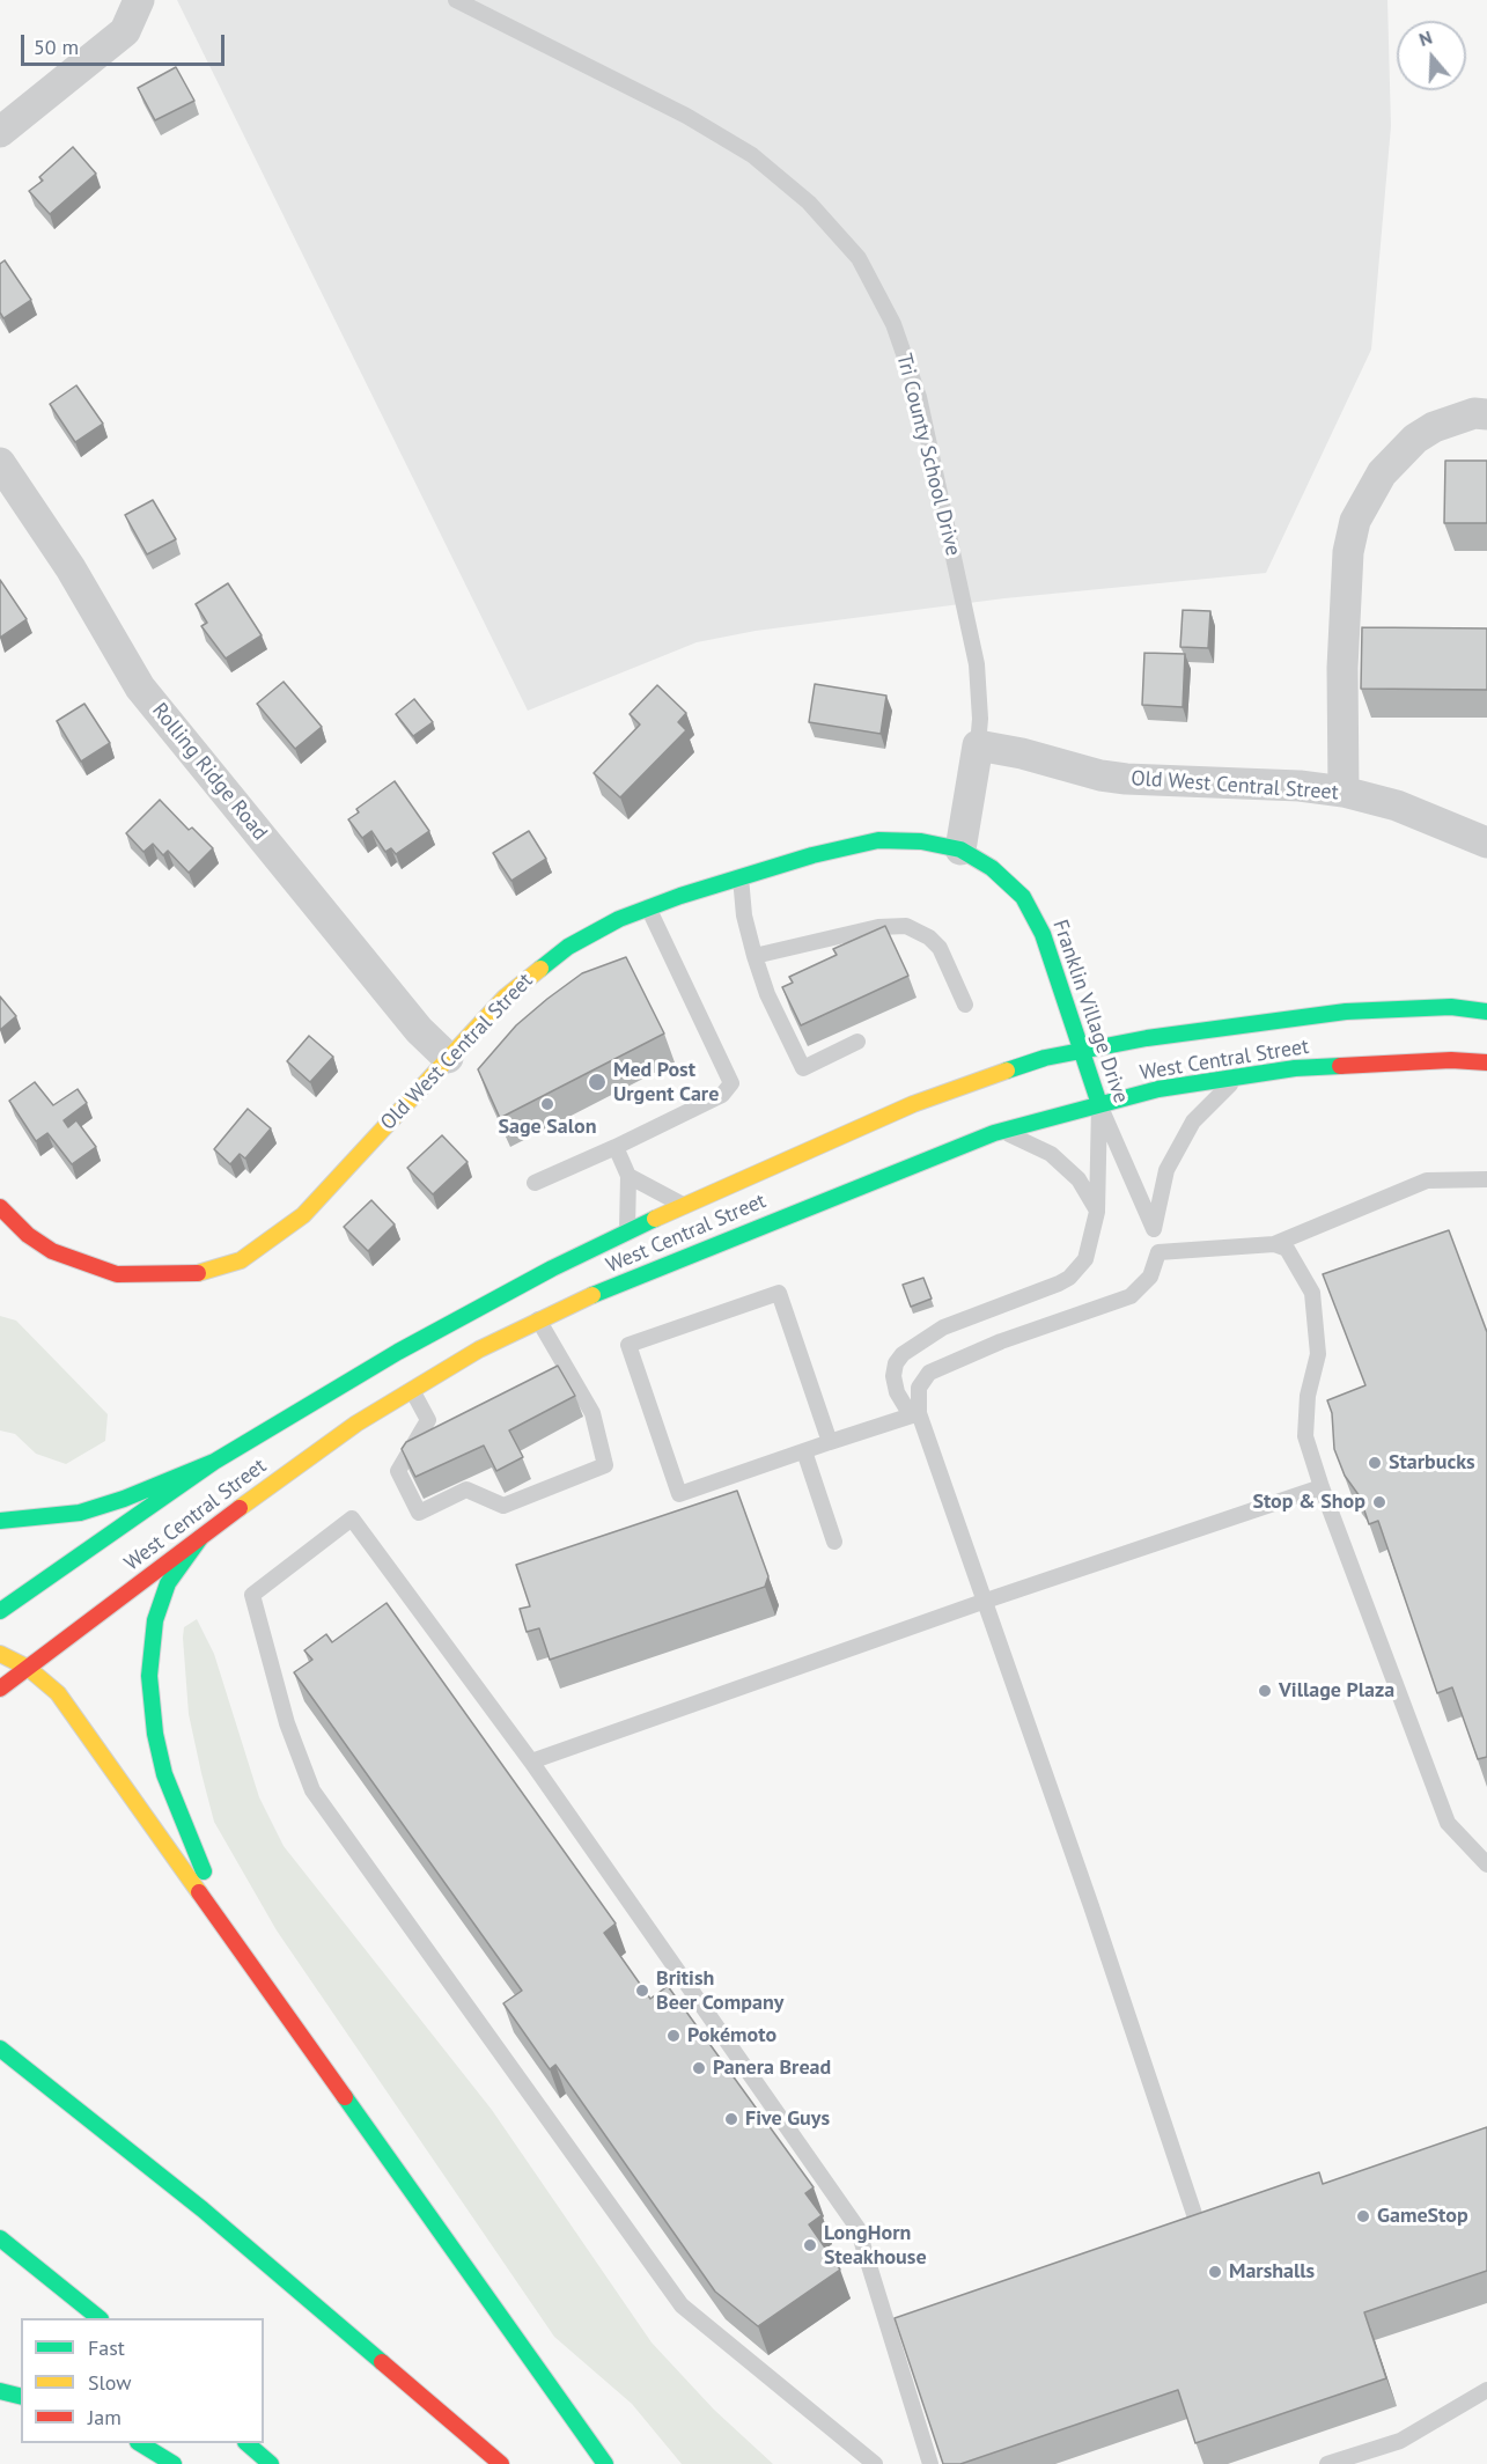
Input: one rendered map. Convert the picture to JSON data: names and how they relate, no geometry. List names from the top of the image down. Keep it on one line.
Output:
{"streets":{"main road":["Old West Central Street","Franklin Village Drive","West Central Street"],"street":["Tri County School Drive","Rolling Ridge Road"]},"crossings":[["Tri County School Drive","Old West Central Street"],["Tri County School Drive","Franklin Village Drive"],["Rolling Ridge Road","Old West Central Street"],["Old West Central Street","Franklin Village Drive"],["Franklin Village Drive","West Central Street"]],"places":["Med Post Urgent Care","Sage Salon","Starbucks","Stop & Shop","Village Plaza","British Beer Company","Pokémoto","Panera Bread","Five Guys","GameStop","LongHorn Steakhouse","Marshalls"],"legend":["Fast","Slow","Jam"],"scale_bar":"50 m","north":"top"}
